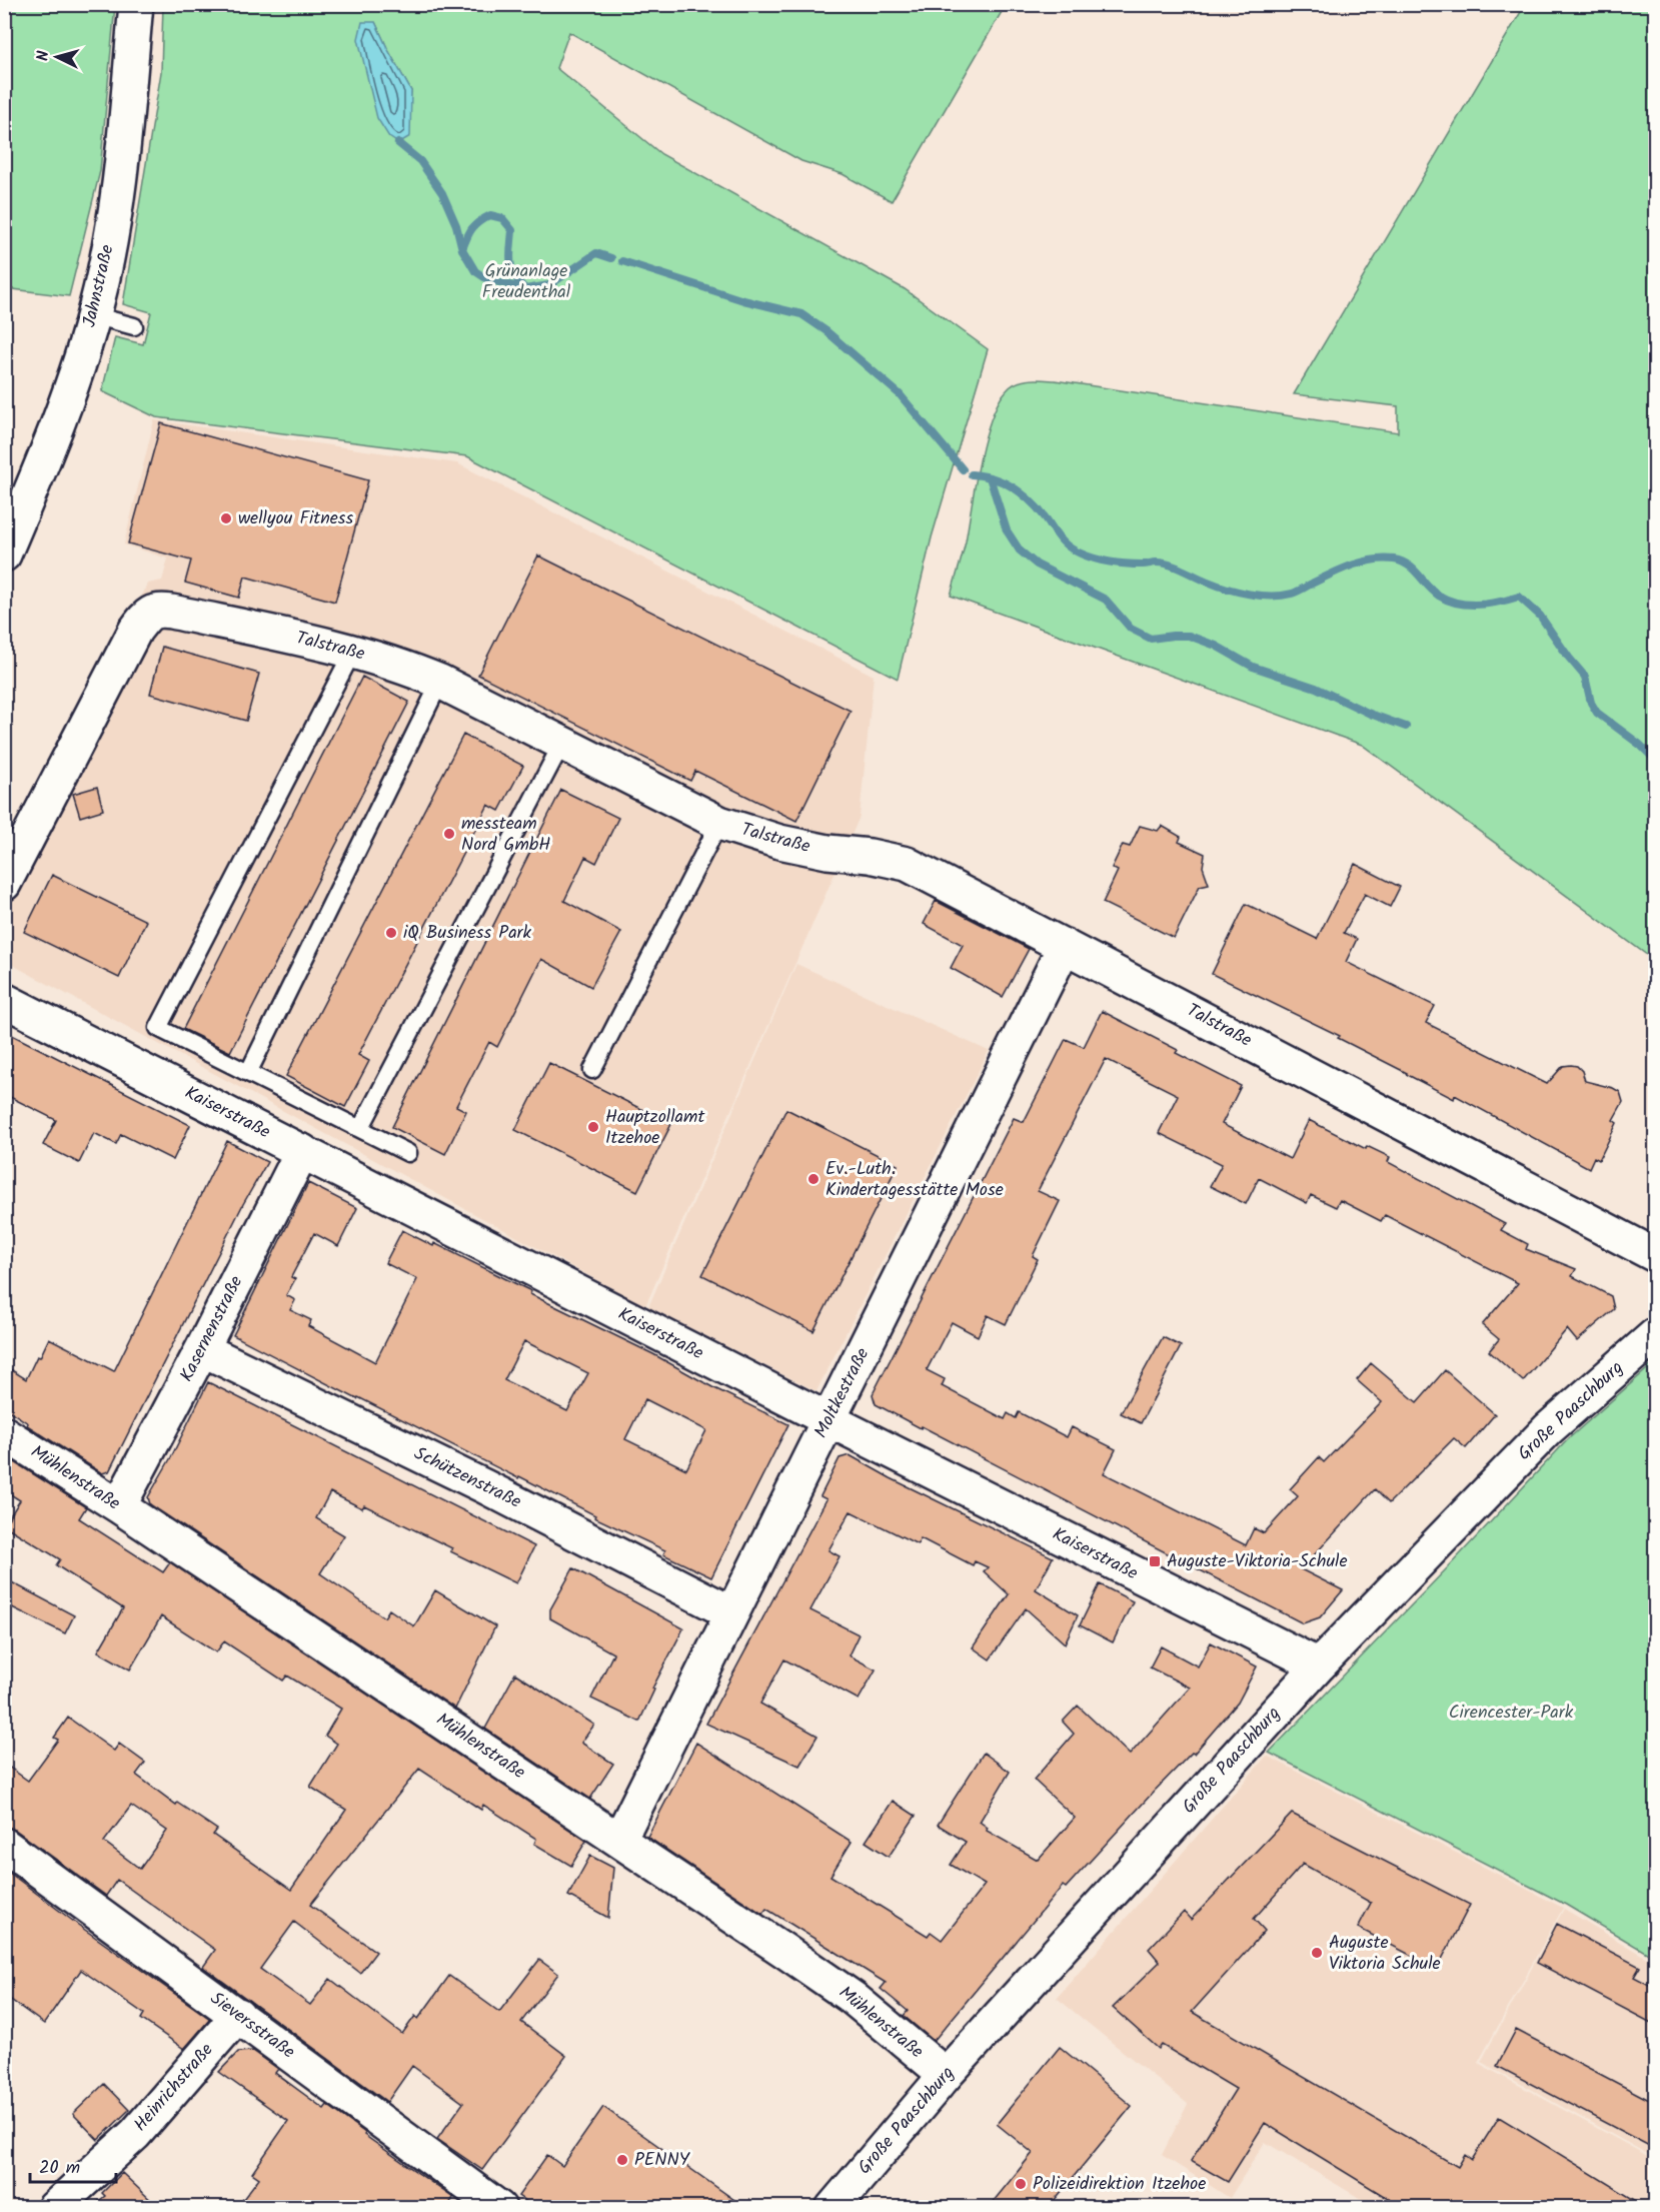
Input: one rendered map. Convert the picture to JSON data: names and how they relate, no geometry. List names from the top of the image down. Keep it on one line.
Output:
{"streets":{"street":["Jahnstraße","Talstraße","Kaiserstraße","Kasernenstraße","Moltkestraße","Große Paaschburg","Mühlenstraße","Schützenstraße","Sieversstraße","Heinrichstraße"]},"crossings":[["Talstraße","Moltkestraße"],["Kaiserstraße","Kasernenstraße"],["Kaiserstraße","Moltkestraße"],["Kaiserstraße","Große Paaschburg"],["Kasernenstraße","Mühlenstraße"],["Kasernenstraße","Schützenstraße"],["Moltkestraße","Mühlenstraße"],["Moltkestraße","Schützenstraße"],["Große Paaschburg","Mühlenstraße"],["Sieversstraße","Heinrichstraße"]],"parks":["Grünanlage Freudenthal","Cirencester-Park"],"places":{"other":["wellyou Fitness","messteam Nord GmbH","iQ Business Park","Hauptzollamt Itzehoe","Ev.-Luth. Kindertagesstätte Mose","Auguste Viktoria Schule","PENNY","Polizeidirektion Itzehoe"],"transit":["Auguste-Viktoria-Schule"]},"scale_bar":"20 m","north":"left"}
